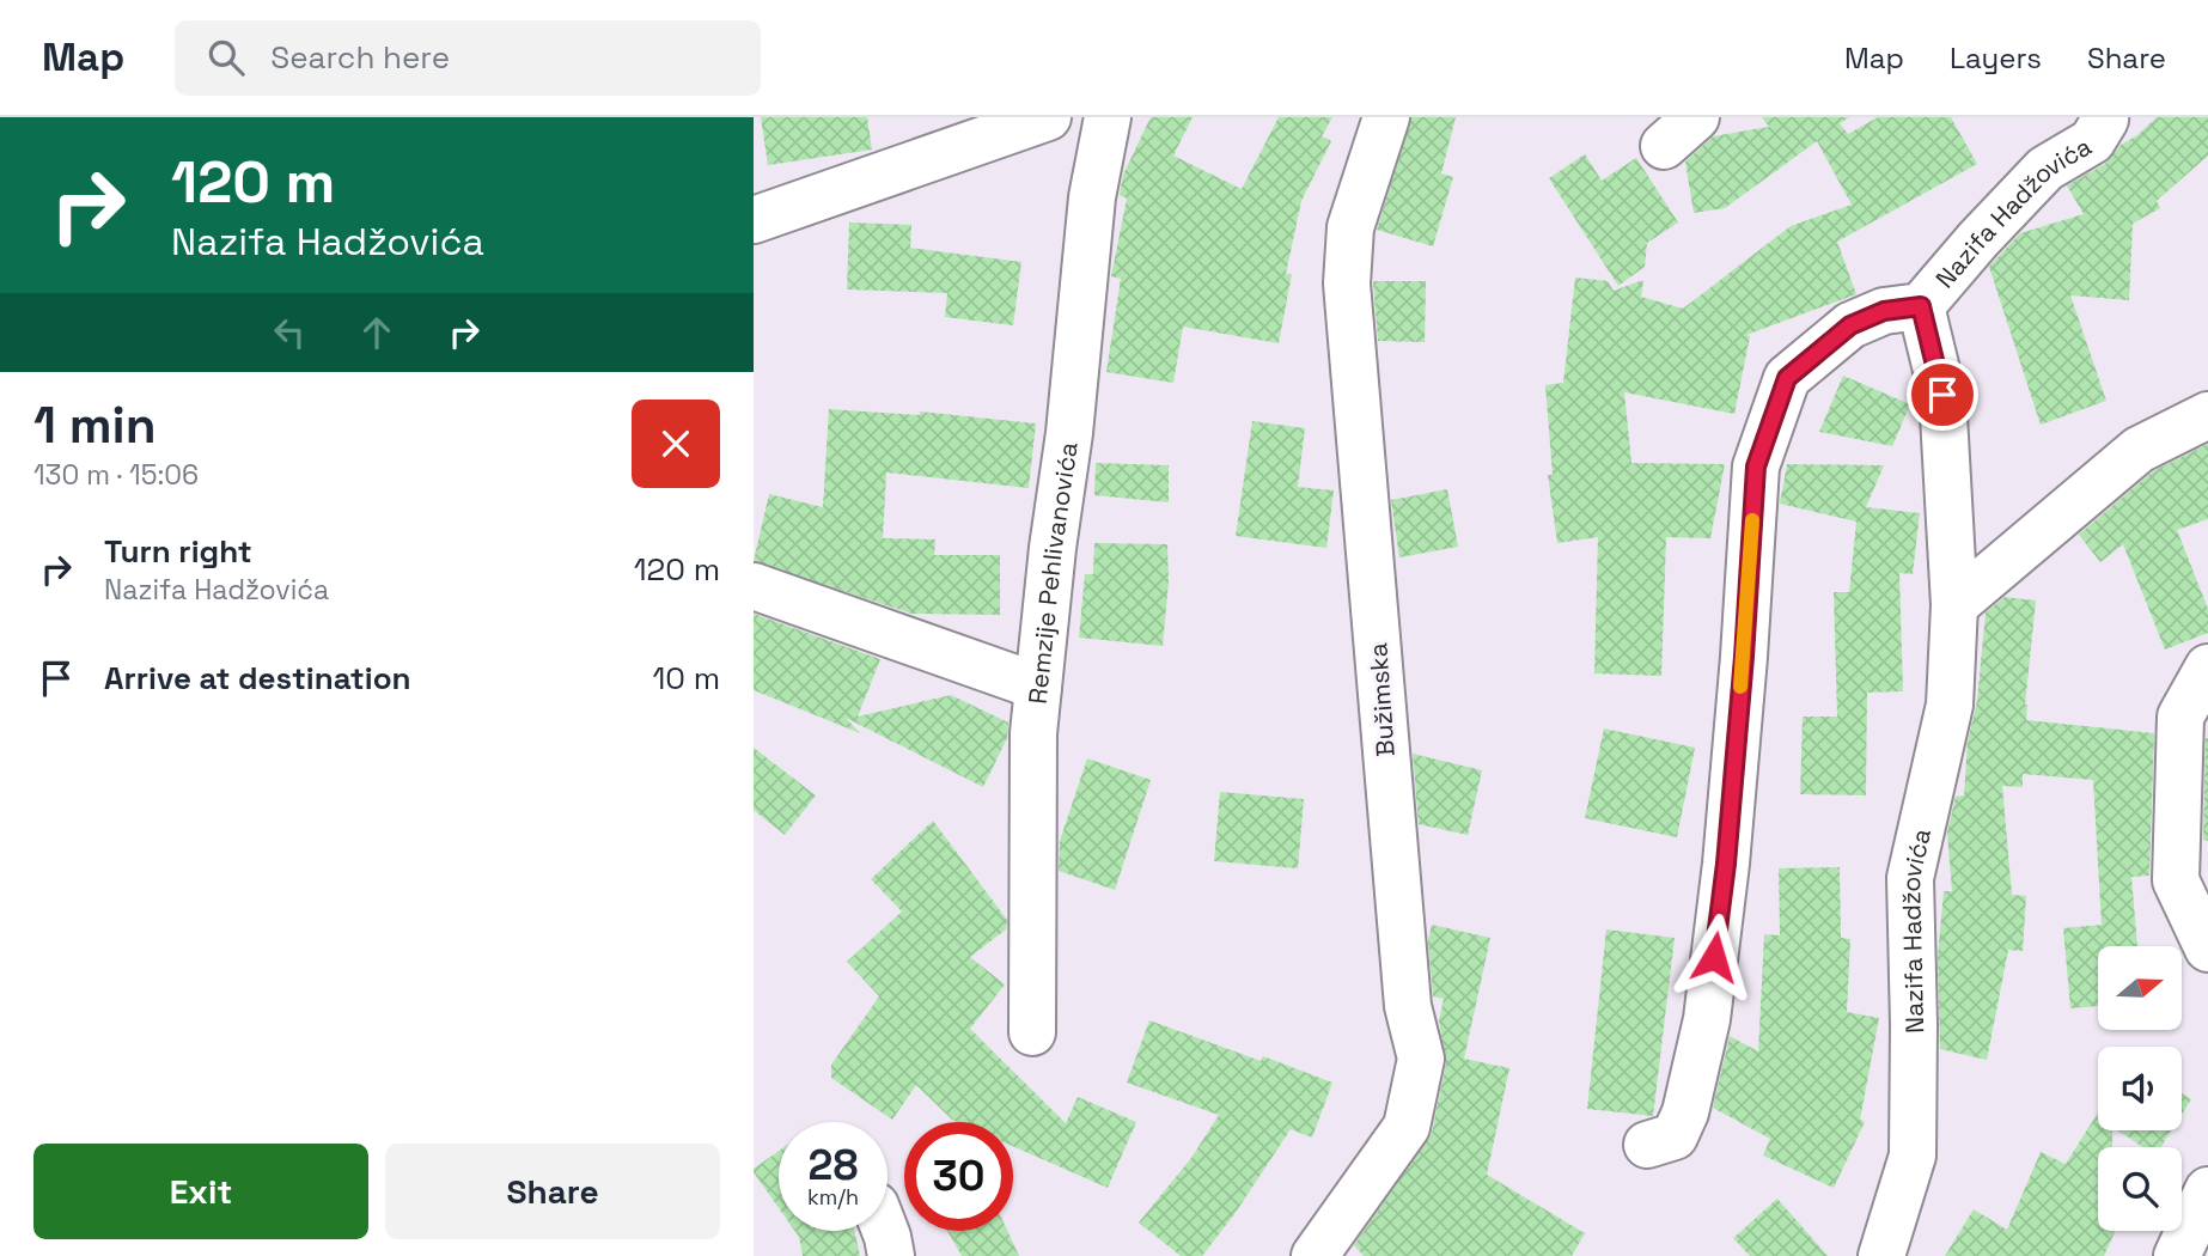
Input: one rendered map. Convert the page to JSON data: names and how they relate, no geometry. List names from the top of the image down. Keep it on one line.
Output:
{"streets":{"street":["Nazifa Hadžovića","Remzije Pehlivanovića","Bužimska"]},"north":"right","page":{"header":"Map","search":"Search here","nav":["Map","Layers","Share"],"turn":["120 m","Nazifa Hadžovića"],"heading":["1 min","130 m · 15:06"],"list":[{"name":"Turn right","note":"Nazifa Hadžovića","value":"120 m"},{"name":"Arrive at destination","value":"10 m"}],"speed":"28 km/h","limit":"30","buttons":["Exit","Share"]}}
